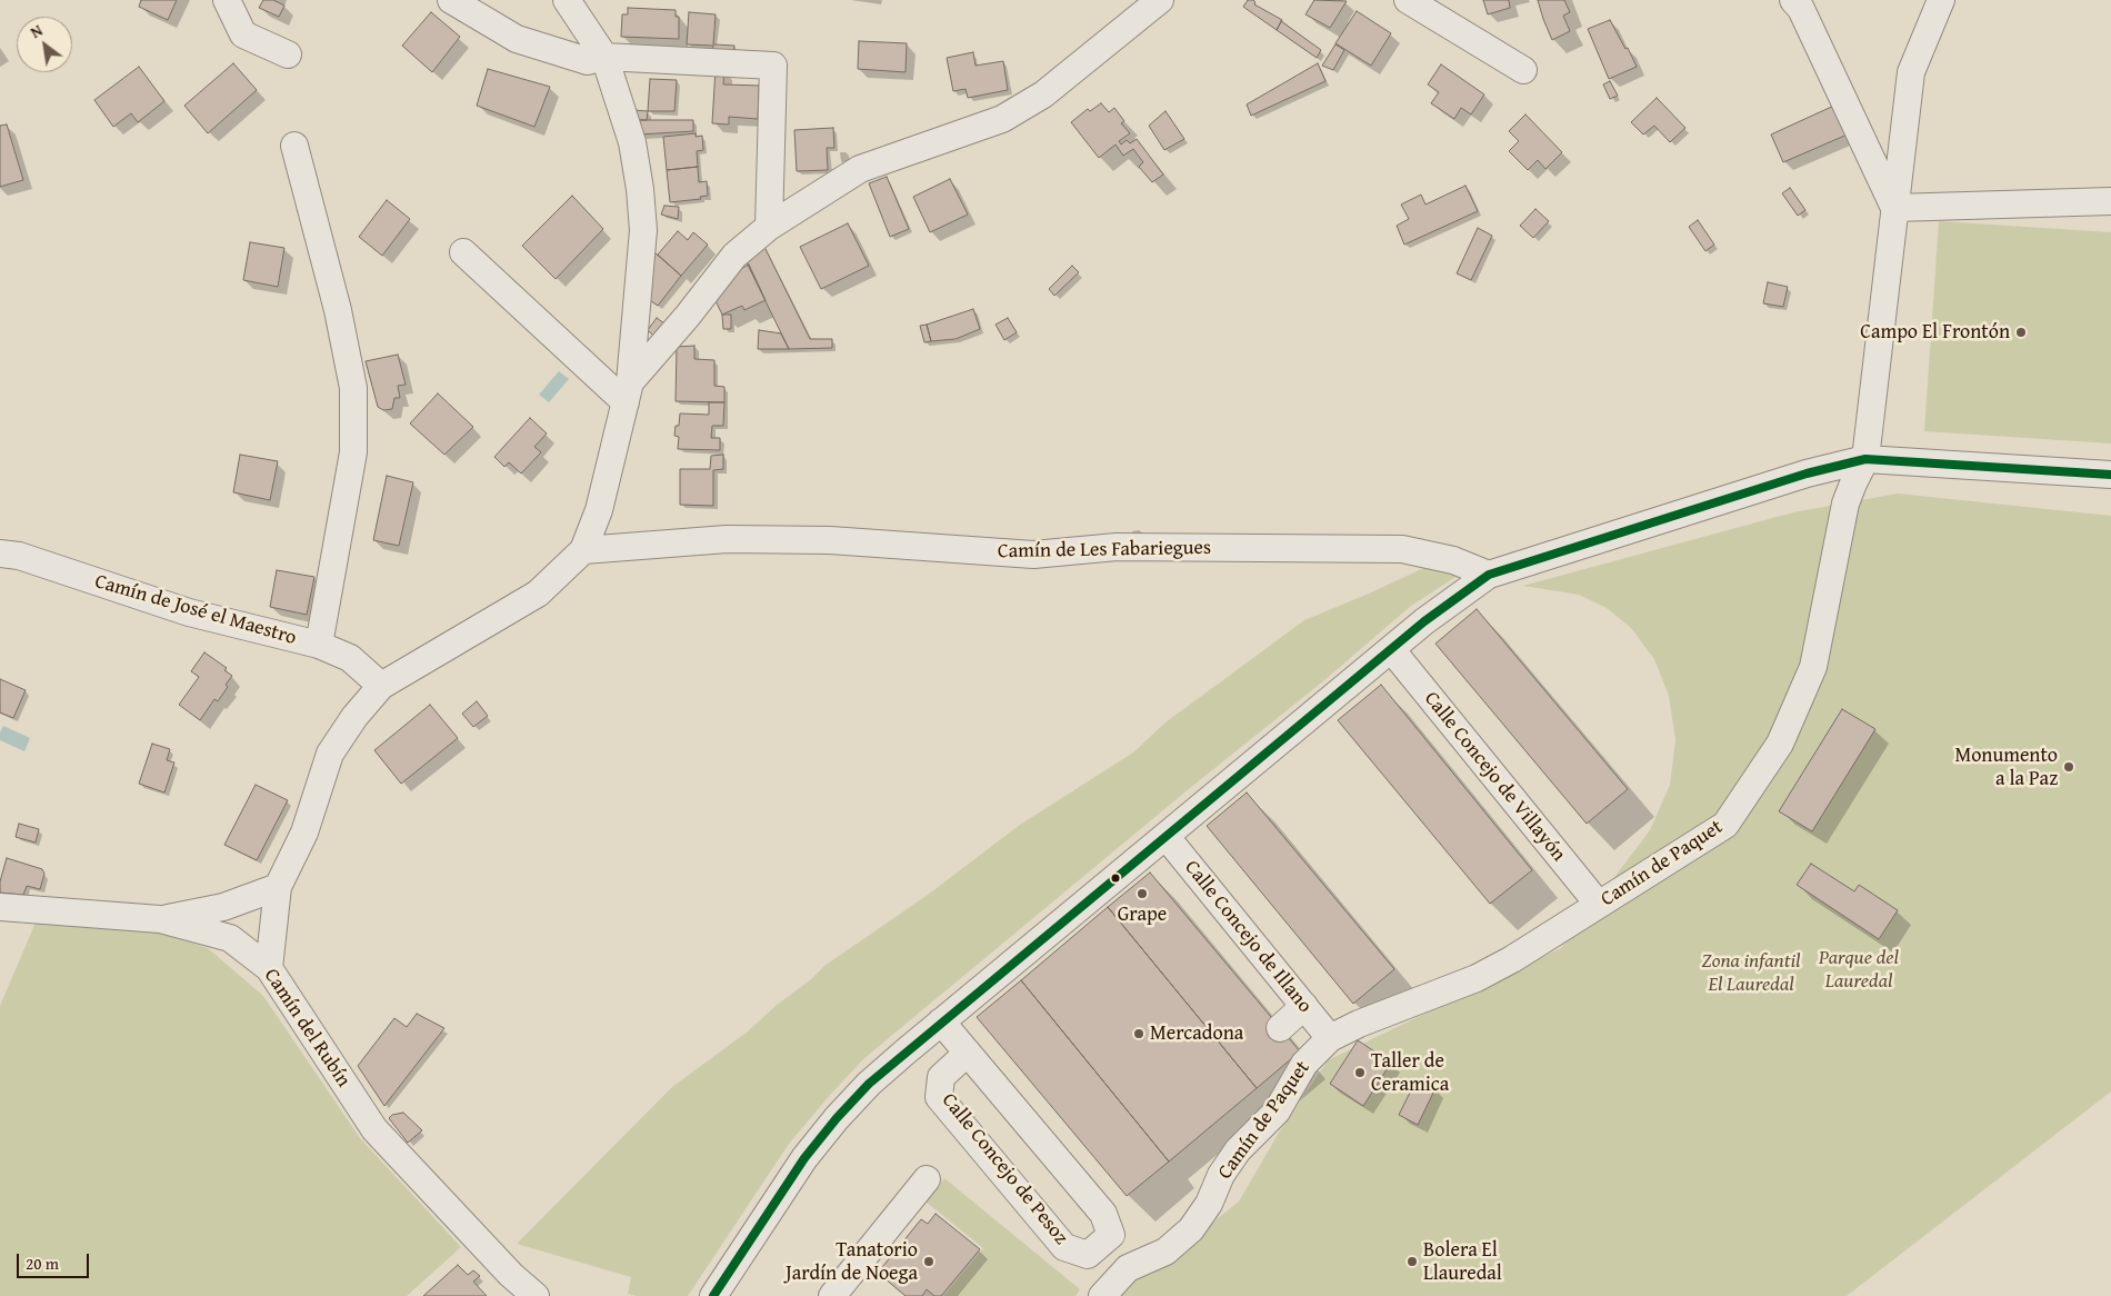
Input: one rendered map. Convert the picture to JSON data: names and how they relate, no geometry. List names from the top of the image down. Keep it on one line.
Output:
{"streets":{"street":["Camín de Les Fabariegues","Camín de José el Maestro","Calle Concejo de Villayón","Camín de Paquet","Calle Concejo de Illano","Camín del Rubín","Calle Concejo de Pesoz"]},"crossings":[["Calle Concejo de Villayón","Camín de Paquet"],["Camín de Paquet","Calle Concejo de Illano"]],"parks":["Parque del Lauredal","Zona infantil El Lauredal"],"places":["Campo El Frontón","Monumento a la Paz","Grape","Mercadona","Taller de Ceramica","Tanatorio Jardín de Noega","Bolera El Llauredal"],"scale_bar":"20 m","north":"top left"}
